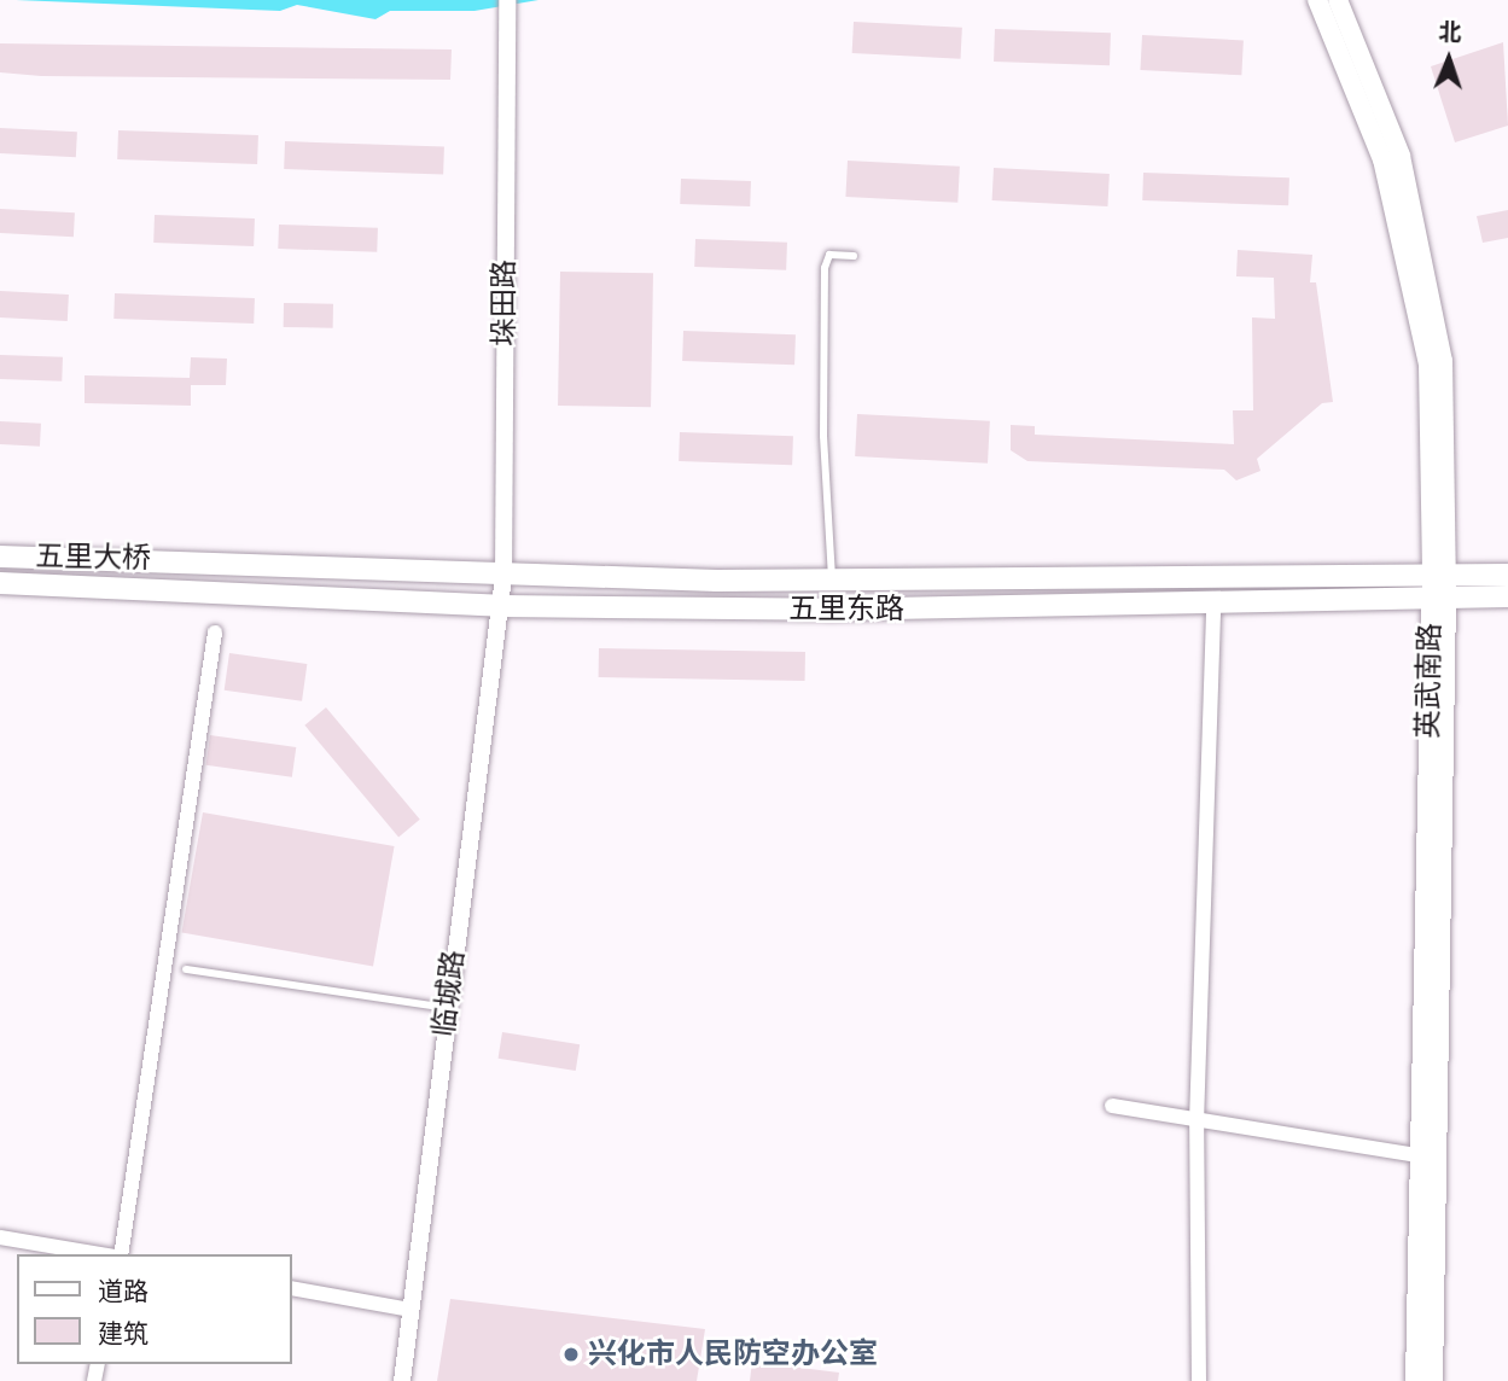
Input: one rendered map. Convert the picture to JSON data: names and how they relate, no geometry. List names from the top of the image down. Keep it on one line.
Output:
{"streets":{"main road":["五里大桥","五里东路","英武南路"],"street":["垛田路","临城路"]},"crossings":[["垛田路","五里东路"],["垛田路","临城路"],["五里大桥","五里东路"],["五里东路","英武南路"],["五里东路","临城路"]],"places":["兴化市人民防空办公室"],"legend":["道路","建筑"],"north":"top"}
